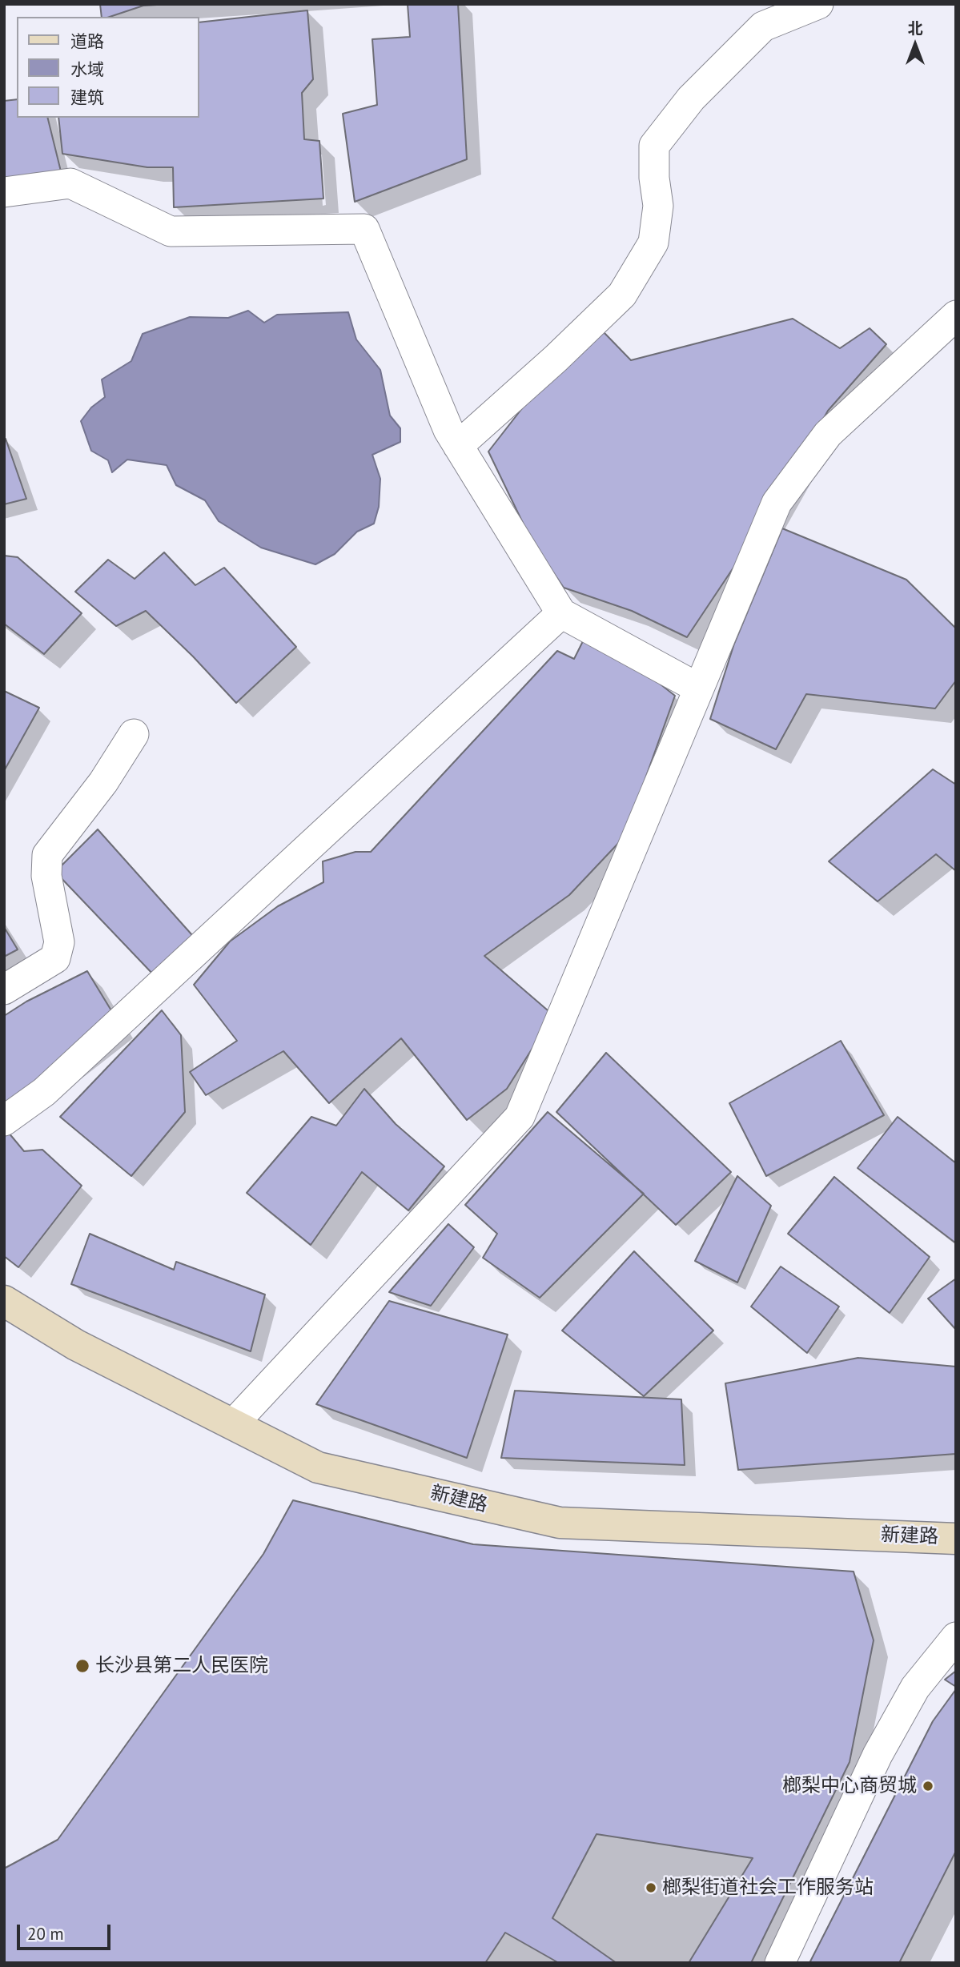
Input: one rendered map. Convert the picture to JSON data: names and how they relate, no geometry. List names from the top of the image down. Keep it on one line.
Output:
{"streets":{"street":["新建路"]},"places":["长沙县第二人民医院","榔梨中心商贸城","榔梨街道社会工作服务站"],"legend":["道路","水域","建筑"],"scale_bar":"20 m","north":"top"}
